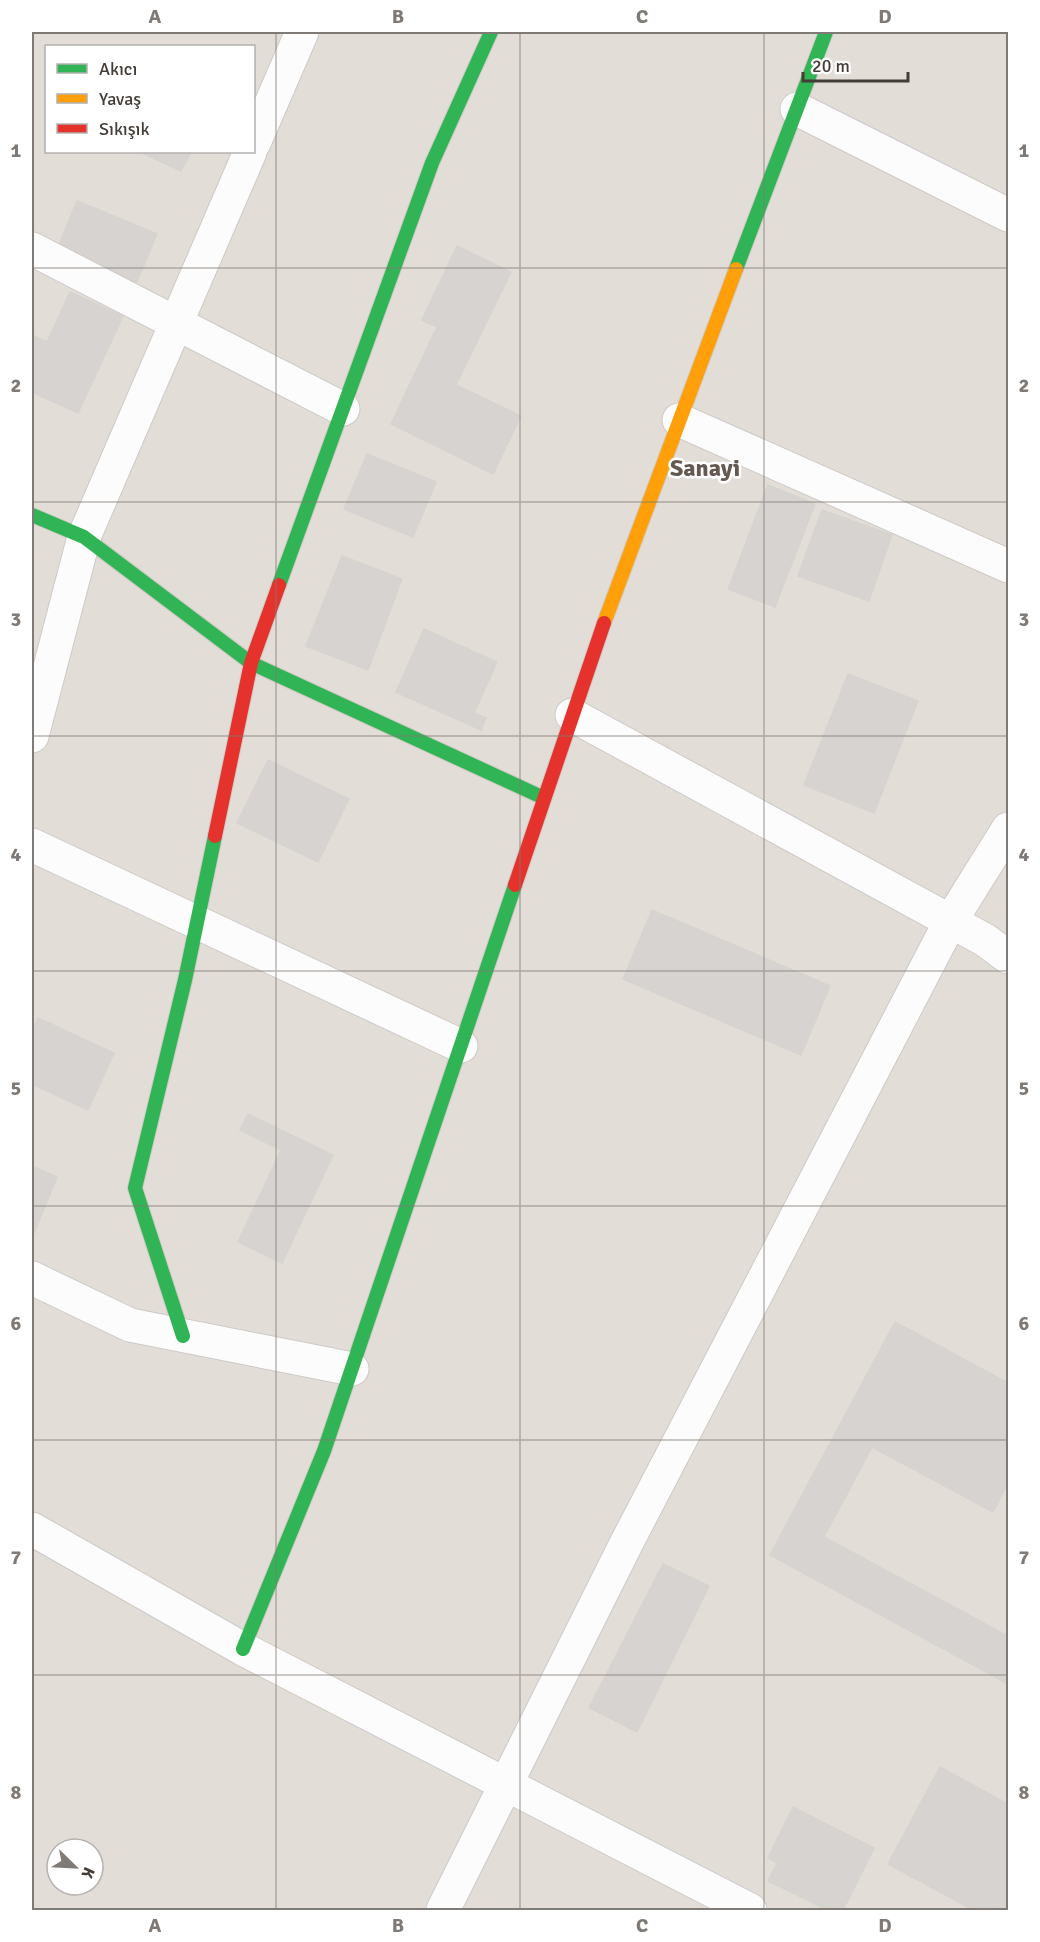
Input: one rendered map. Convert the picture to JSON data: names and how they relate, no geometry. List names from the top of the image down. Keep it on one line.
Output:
{"districts":["Sanayi"],"legend":["Akıcı","Yavaş","Sıkışık"],"scale_bar":"20 m","north":"bottom right","grid":{"columns":["A","B","C","D"],"rows":["1","2","3","4","5","6","7","8"]}}
